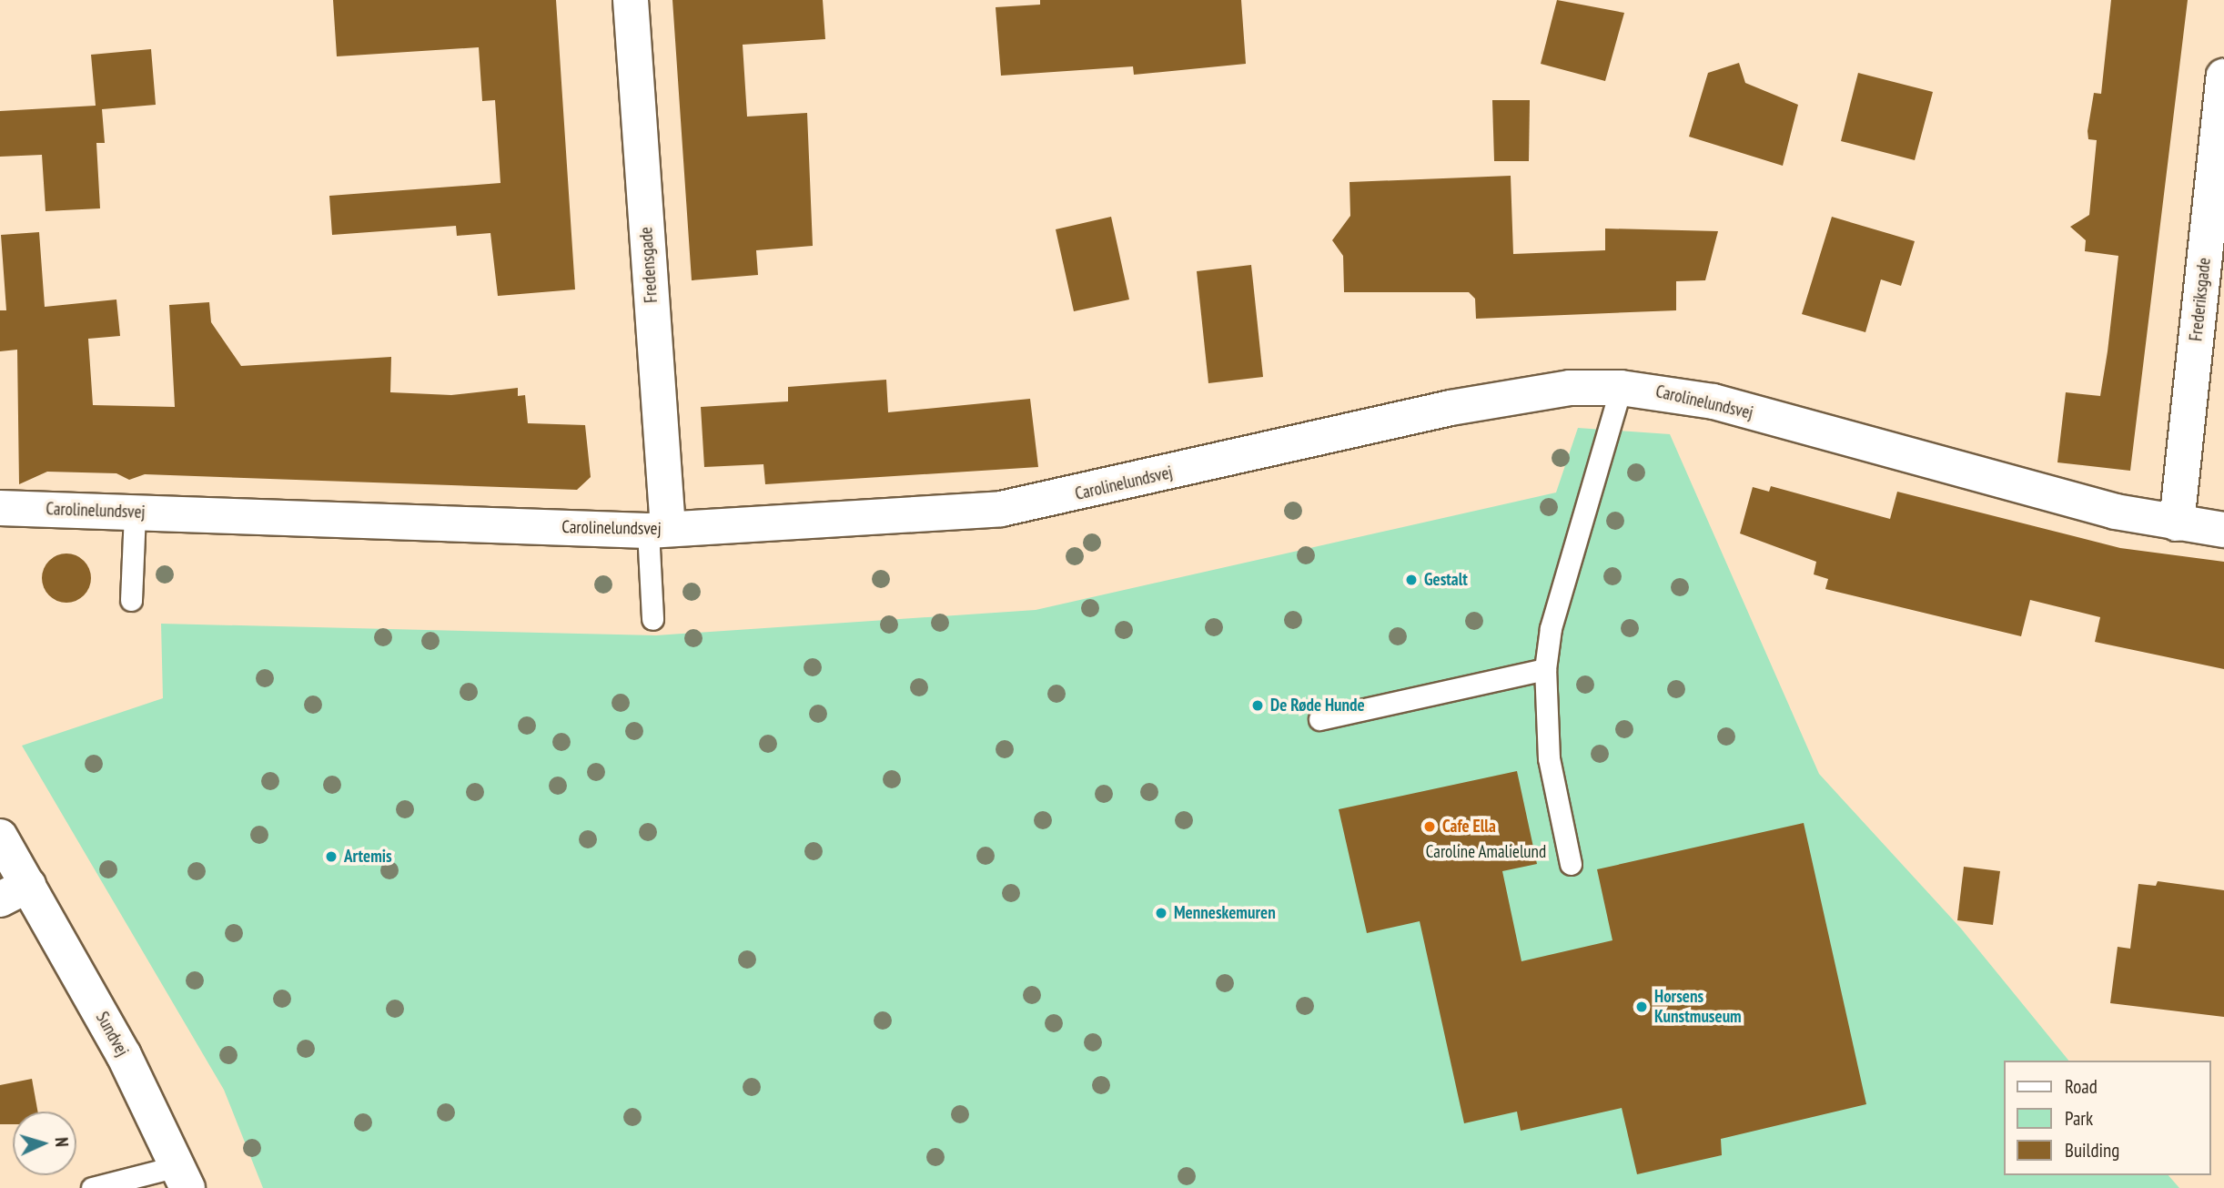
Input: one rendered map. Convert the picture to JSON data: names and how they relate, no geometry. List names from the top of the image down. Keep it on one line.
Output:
{"streets":{"street":["Fredensgade","Frederiksgade","Carolinelundsvej","Sundvej"]},"crossings":[["Fredensgade","Carolinelundsvej"],["Frederiksgade","Carolinelundsvej"]],"parks":["Caroline Amalielund"],"places":["Gestalt","De Røde Hunde","Cafe Ella","Artemis","Menneskemuren","Horsens Kunstmuseum"],"legend":["Road","Park","Building"],"north":"right"}
